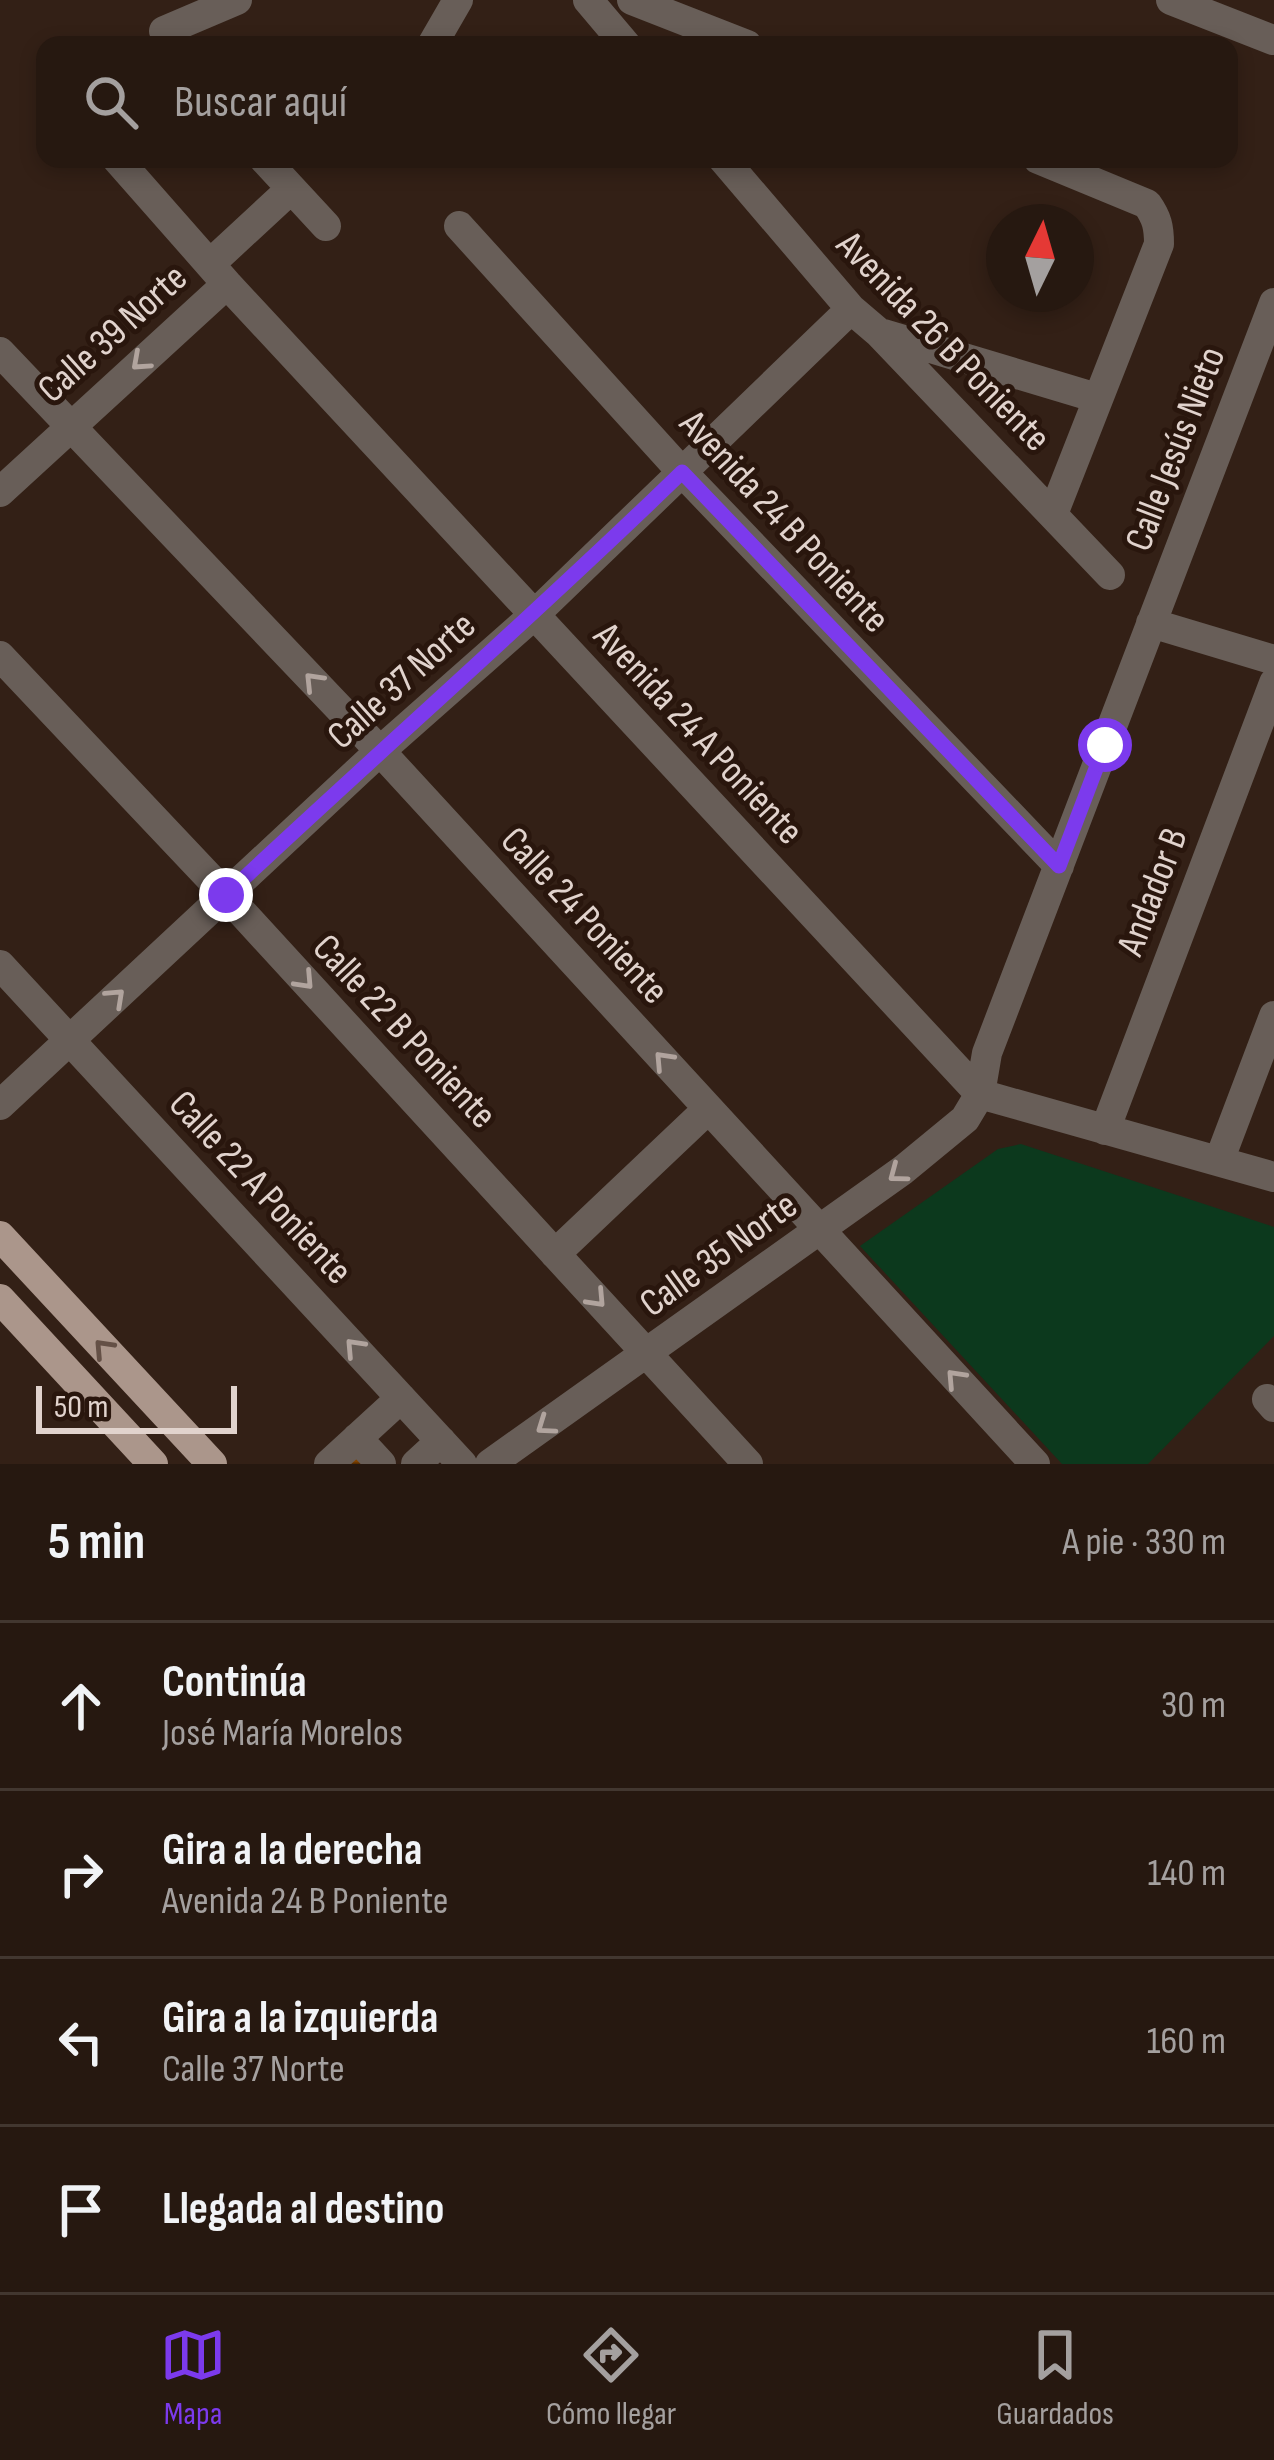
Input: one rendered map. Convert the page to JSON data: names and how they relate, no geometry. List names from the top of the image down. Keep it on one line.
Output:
{"streets":{"street":["Calle 39 Norte","Avenida 26 B Poniente","Calle Jesús Nieto","Avenida 24 B Poniente","Calle 37 Norte","Avenida 24 A Poniente","Andador B","Calle 24 Poniente","Calle 22 B Poniente","Calle 22 A Poniente","Calle 35 Norte"]},"crossings":[["Calle 39 Norte","Avenida 24 A Poniente"],["Calle 39 Norte","Calle 24 Poniente"],["Avenida 26 B Poniente","Calle 37 Norte"],["Calle Jesús Nieto","Avenida 24 B Poniente"],["Calle Jesús Nieto","Avenida 24 A Poniente"],["Calle Jesús Nieto","Calle 35 Norte"],["Avenida 24 B Poniente","Calle 37 Norte"],["Calle 37 Norte","Avenida 24 A Poniente"],["Calle 37 Norte","Calle 24 Poniente"],["Calle 37 Norte","Calle 22 B Poniente"],["Calle 37 Norte","Calle 22 A Poniente"],["Avenida 24 A Poniente","Calle 35 Norte"],["Calle 24 Poniente","Calle 35 Norte"],["Calle 22 B Poniente","Calle 35 Norte"]],"one_way":["Calle 39 Norte","Calle 24 Poniente","Calle 22 B Poniente","Calle 22 A Poniente","Calle 35 Norte"],"scale_bar":"50 m","north":"top","page":{"search":"Buscar aquí","scale":"50 m","heading":["5 min","A pie · 330 m"],"list":[["Continúa","José María Morelos","30 m"],["Gira a la derecha","Avenida 24 B Poniente","140 m"],["Gira a la izquierda","Calle 37 Norte","160 m"],"Llegada al destino"],"nav":["Mapa","Cómo llegar","Guardados"]}}
